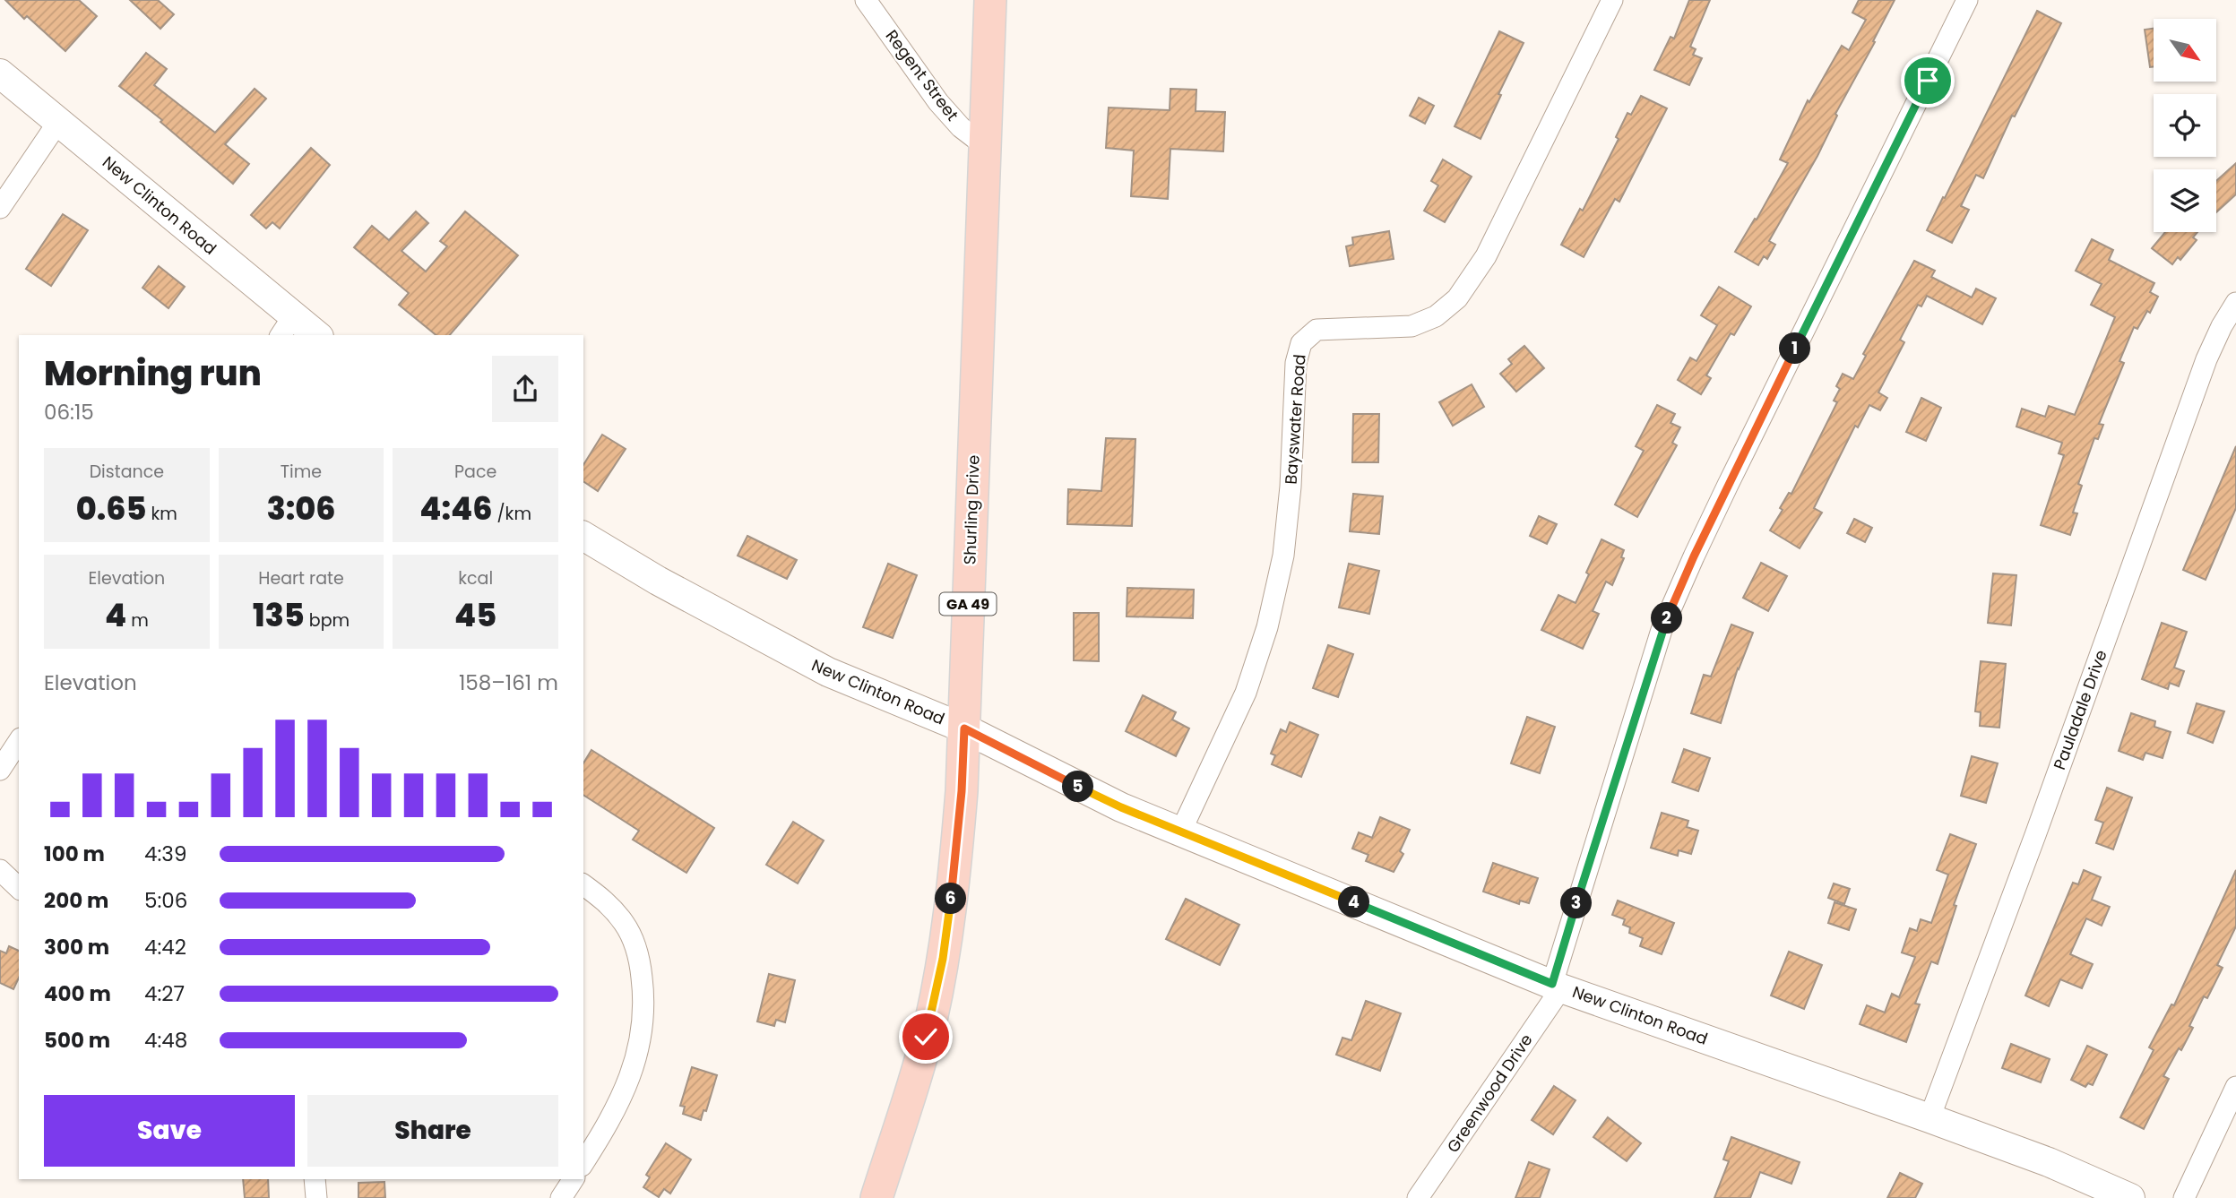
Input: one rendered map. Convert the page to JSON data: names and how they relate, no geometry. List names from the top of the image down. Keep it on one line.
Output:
{"streets":{"main road":["Shurling Drive","GA 49"],"street":["Regent Street","New Clinton Road","Bayswater Road","Pauladale Drive","Greenwood Drive"]},"crossings":[["Regent Street","Shurling Drive"],["New Clinton Road","Bayswater Road"],["New Clinton Road","Shurling Drive"],["New Clinton Road","Pauladale Drive"],["New Clinton Road","Greenwood Drive"]],"north":"bottom right","page":{"pins":["1","2","5","6","4","3"],"heading":["Morning run","06:15"],"stats":[["Distance","0.65 km"],["Time","3:06"],["Pace","4:46 /km"],["Elevation","4 m"],["Heart rate","135 bpm"],["kcal","45"]],"chart":["Elevation","158–161 m"],"list":[{"name":"100 m","note":"4:39"},{"name":"200 m","note":"5:06"},{"name":"300 m","note":"4:42"},{"name":"400 m","note":"4:27"},{"name":"500 m","note":"4:48"}],"buttons":["Save","Share"]}}
